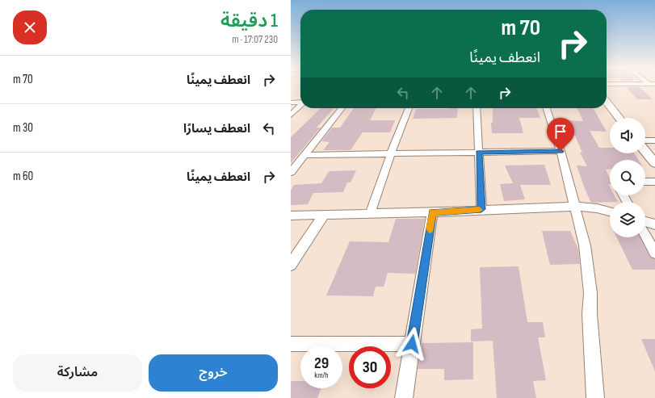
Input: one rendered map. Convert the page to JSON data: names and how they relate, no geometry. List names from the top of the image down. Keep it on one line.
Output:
{"page":{"heading":["1 دقيقة","230 m · 17:07"],"turn":["70 m","انعطف يمينًا"],"list":[{"name":"انعطف يمينًا","value":"70 m"},{"name":"انعطف يسارًا","value":"30 m"},{"name":"انعطف يمينًا","value":"60 m"}],"speed":"29 km/h","limit":"30","buttons":["خروج","مشاركة"]}}
